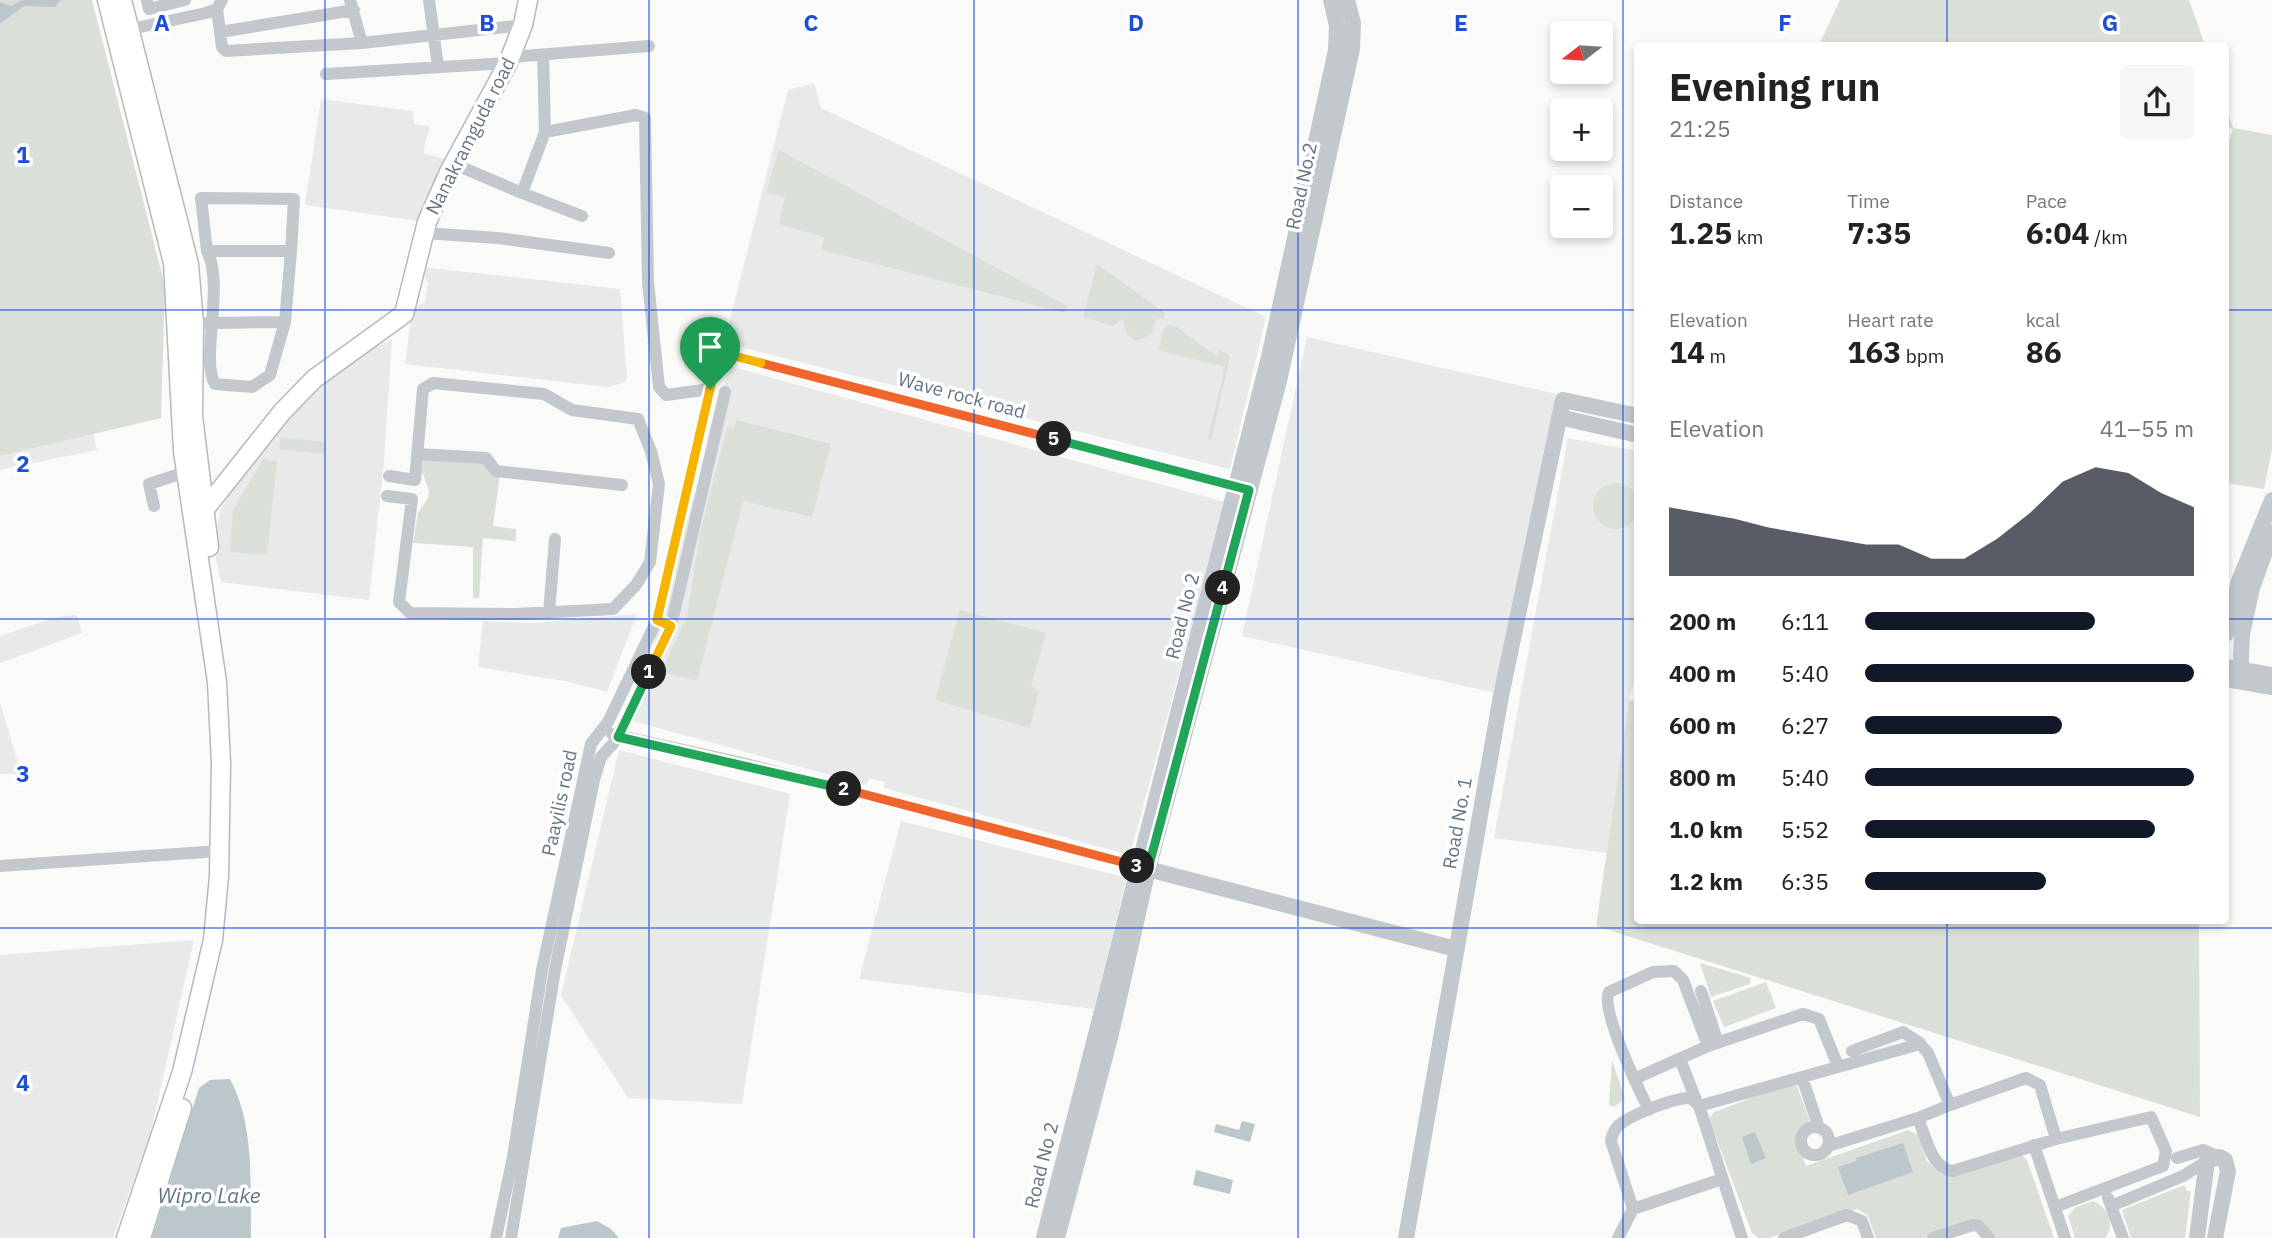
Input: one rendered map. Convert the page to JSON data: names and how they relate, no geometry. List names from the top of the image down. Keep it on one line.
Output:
{"streets":{"main road":["Nanakramguda road"],"street":["Road No.2","Wave rock road","Road No 2","Paayilis road","Road No. 1"]},"crossings":[["Road No.2","Road No 2"],["Wave rock road","Road No 2"],["Wave rock road","Paayilis road"]],"water":["Wipro Lake"],"north":"left","page":{"map_buttons":["+","−"],"heading":["Evening run","21:25"],"stats":[["Distance","1.25 km"],["Time","7:35"],["Pace","6:04 /km"],["Elevation","14 m"],["Heart rate","163 bpm"],["kcal","86"]],"chart":["Elevation","41–55 m"],"pins":["5","4","1","2","3"],"list":[{"name":"200 m","note":"6:11"},{"name":"400 m","note":"5:40"},{"name":"600 m","note":"6:27"},{"name":"800 m","note":"5:40"},{"name":"1.0 km","note":"5:52"},{"name":"1.2 km","note":"6:35"}]},"grid":{"columns":["A","B","C","D","E","F","G"],"rows":["1","2","3","4"]}}
